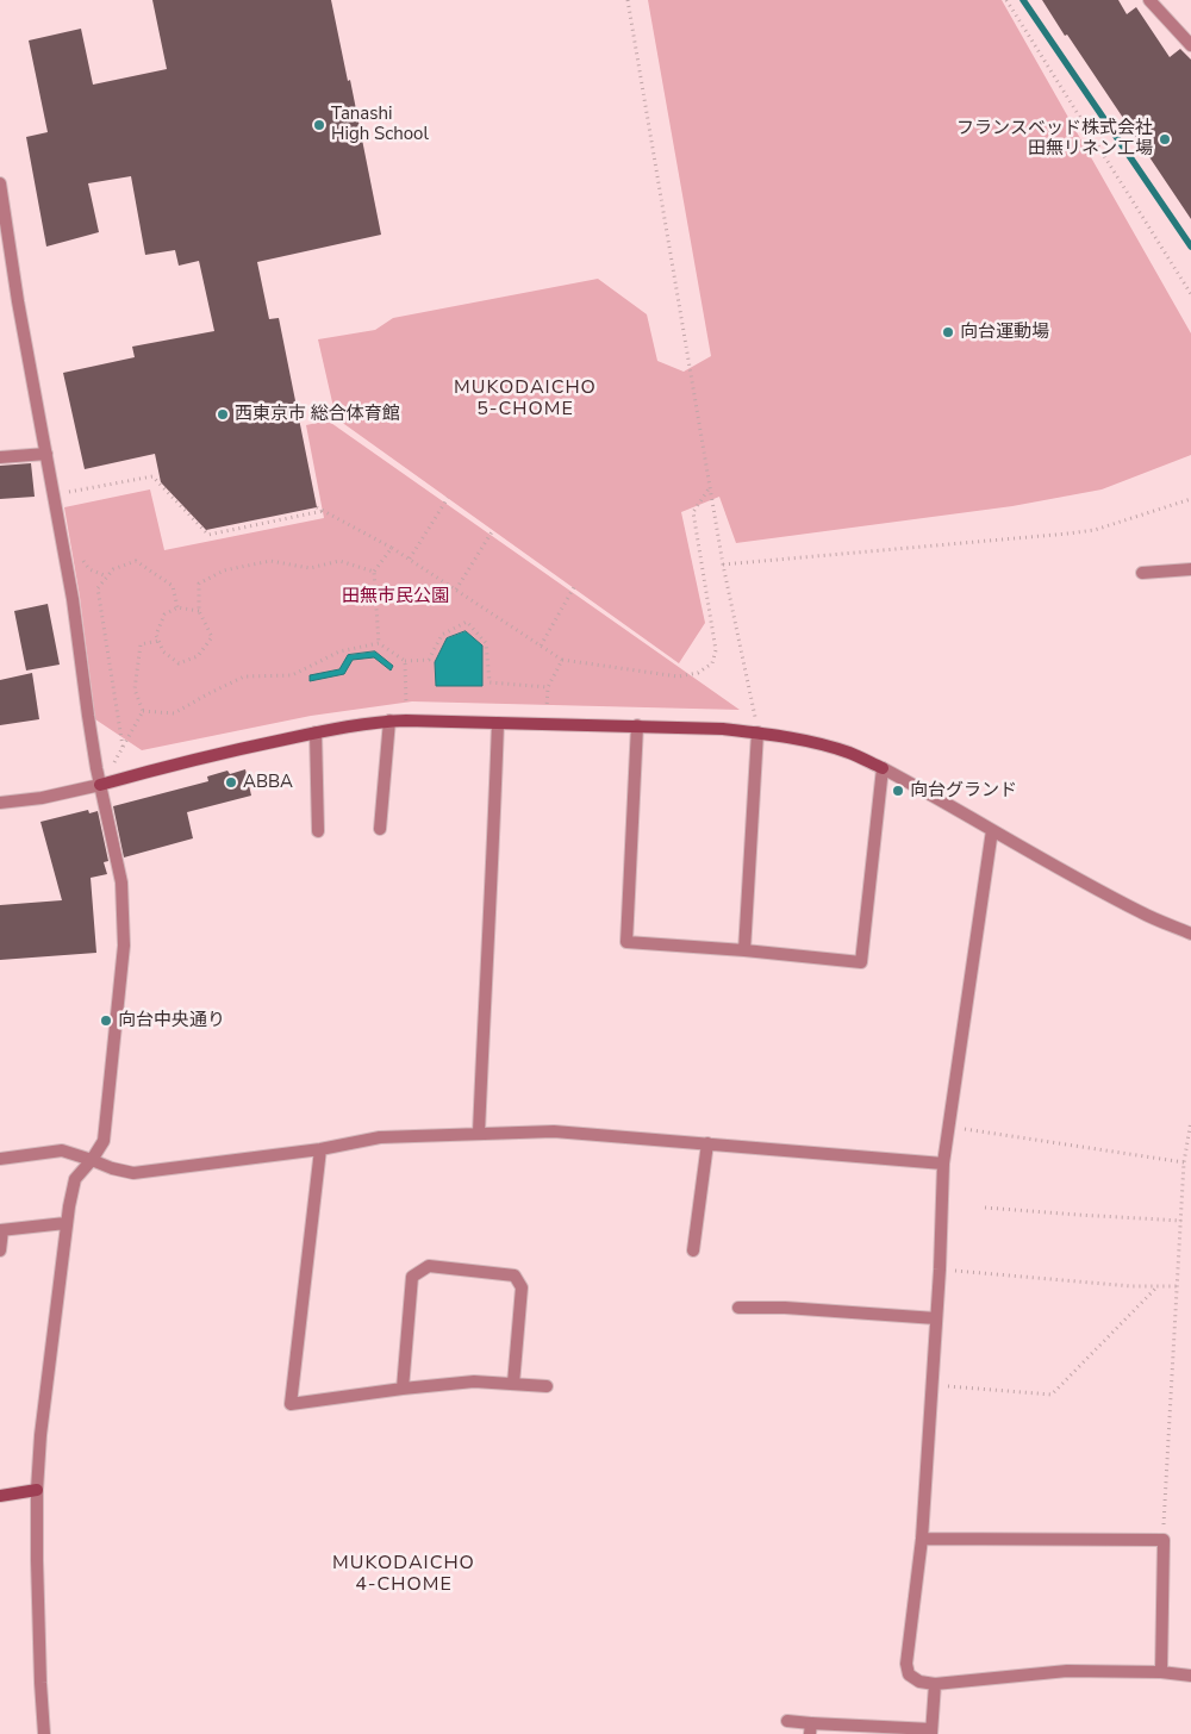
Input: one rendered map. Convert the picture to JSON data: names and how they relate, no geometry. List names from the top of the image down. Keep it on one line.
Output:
{"districts":["MUKODAICHO 5-CHOME","MUKODAICHO 4-CHOME"],"parks":["田無市民公園"],"places":["Tanashi High School","フランスベッド株式会社 田無リネン工場","向台運動場","西東京市 総合体育館","ABBA","向台グランド","向台中央通り"]}
